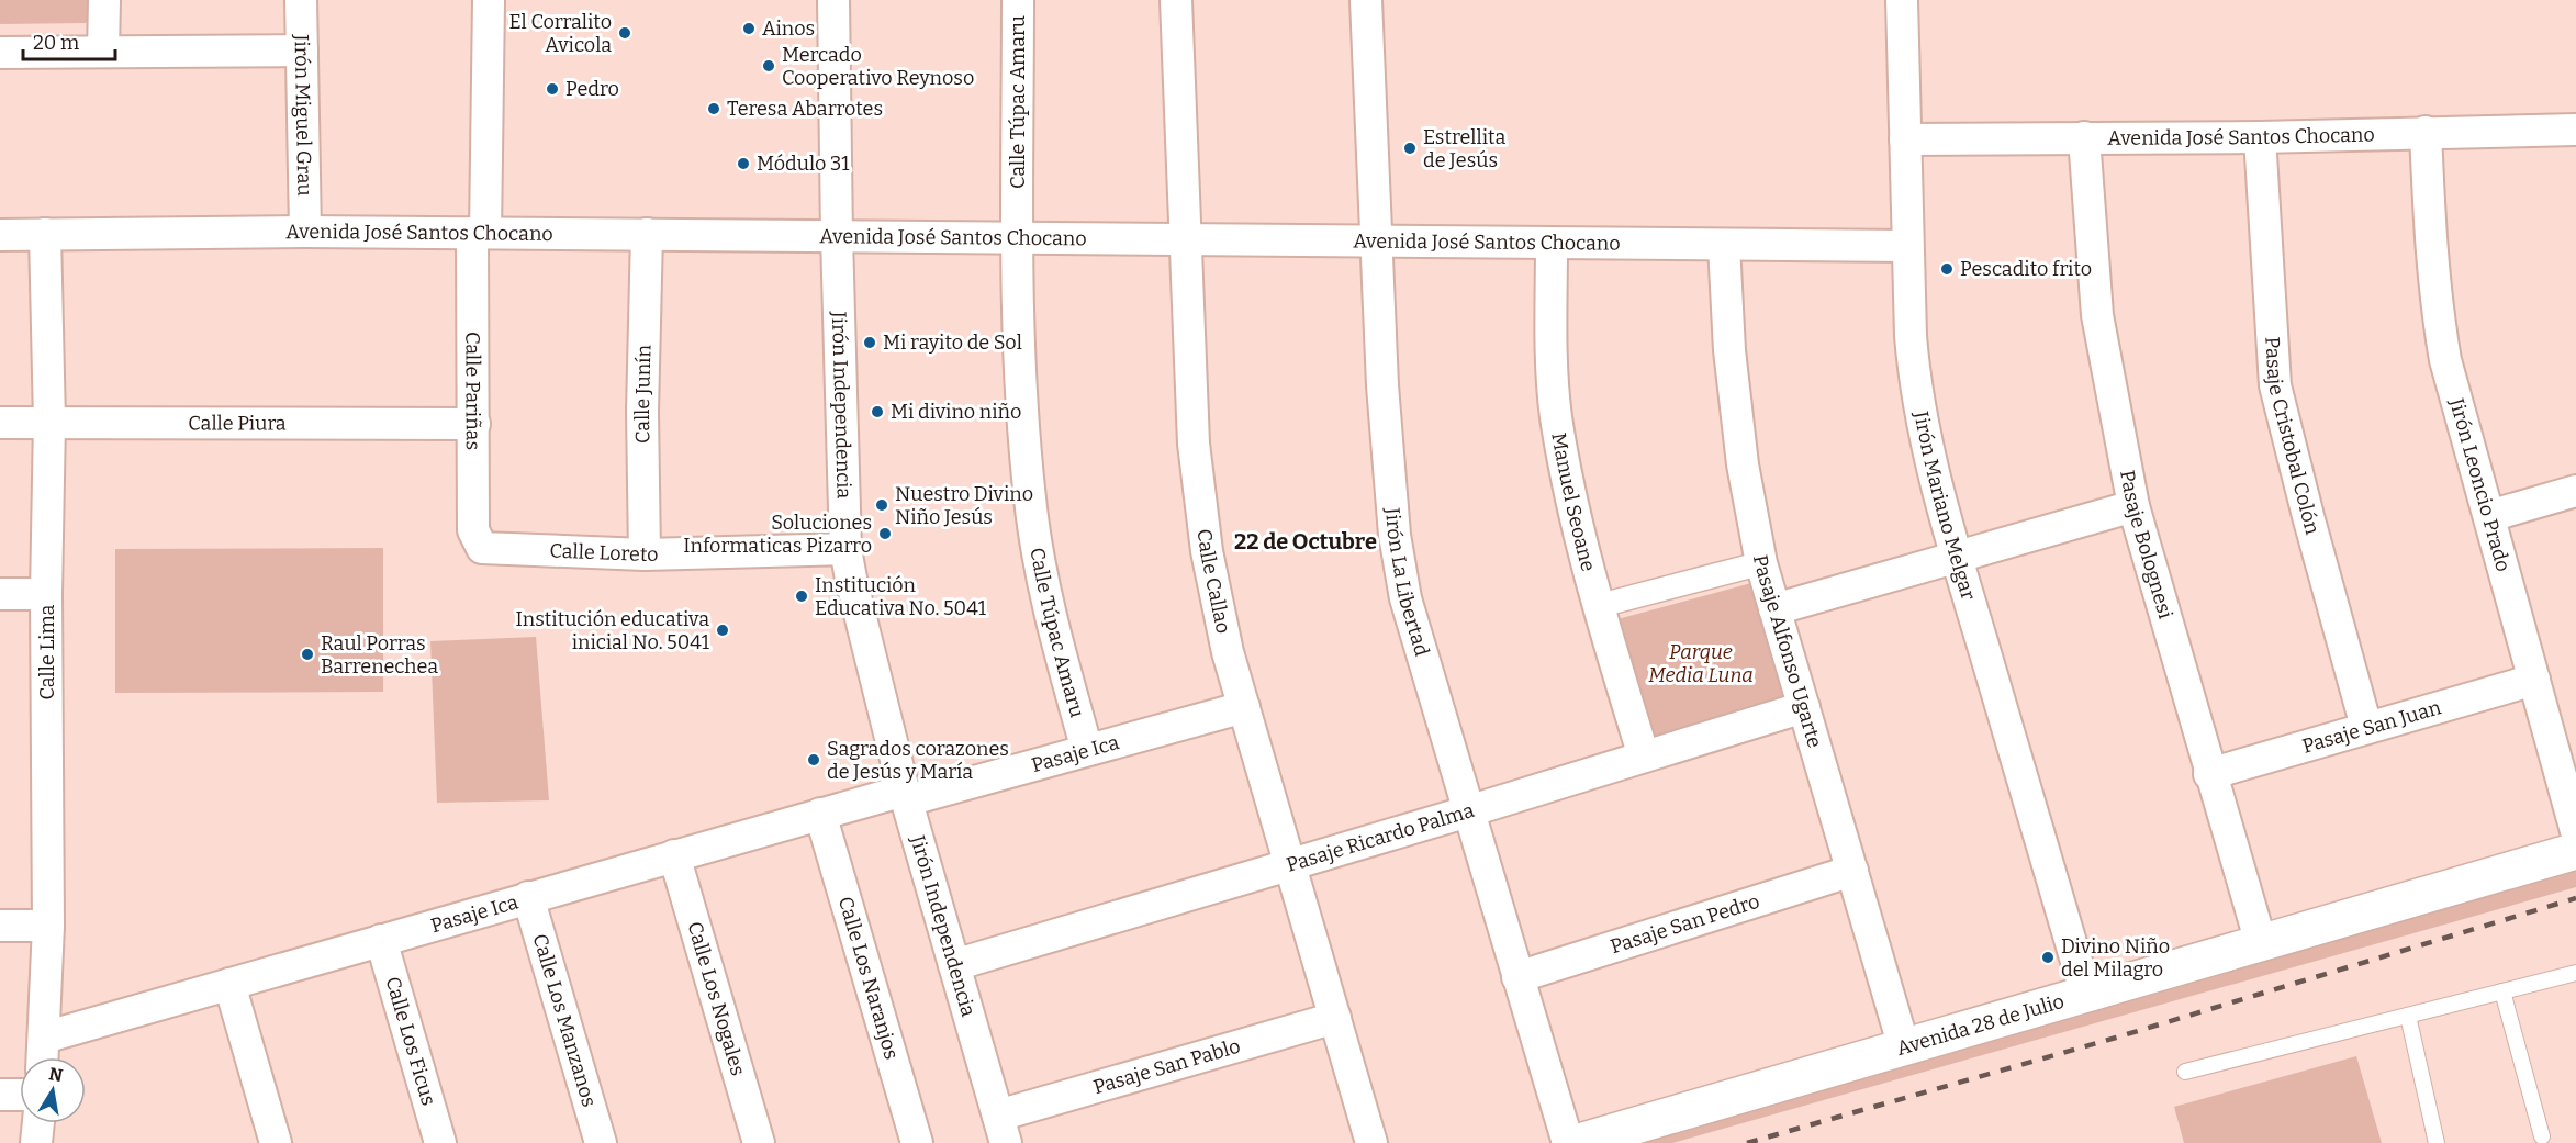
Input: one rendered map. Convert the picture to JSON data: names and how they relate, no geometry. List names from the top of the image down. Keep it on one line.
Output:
{"streets":{"street":["Calle Túpac Amaru","Jirón Miguel Grau","Avenida José Santos Chocano","Calle Pariñas","Calle Junín","Jirón Independencia","Calle Piura","Pasaje Cristobal Colón","Jirón Leoncio Prado","Manuel Seoane","Jirón Mariano Melgar","Pasaje Bolognesi","Calle Loreto","Calle Callao","Jirón La Libertad","Pasaje Alfonso Ugarte","Calle Lima","Pasaje San Juan","Pasaje Ica","Pasaje Ricardo Palma","Pasaje San Pedro","Calle Los Naranjos","Calle Los Nogales","Calle Los Manzanos","Avenida 28 de Julio","Calle Los Ficus","Pasaje San Pablo"]},"crossings":[["Calle Túpac Amaru","Avenida José Santos Chocano"],["Calle Túpac Amaru","Pasaje Ica"],["Jirón Miguel Grau","Avenida José Santos Chocano"],["Avenida José Santos Chocano","Calle Pariñas"],["Avenida José Santos Chocano","Calle Junín"],["Avenida José Santos Chocano","Jirón Independencia"],["Avenida José Santos Chocano","Pasaje Cristobal Colón"],["Avenida José Santos Chocano","Jirón Leoncio Prado"],["Avenida José Santos Chocano","Manuel Seoane"],["Avenida José Santos Chocano","Jirón Mariano Melgar"],["Avenida José Santos Chocano","Pasaje Bolognesi"],["Avenida José Santos Chocano","Calle Callao"],["Avenida José Santos Chocano","Jirón La Libertad"],["Avenida José Santos Chocano","Pasaje Alfonso Ugarte"],["Avenida José Santos Chocano","Calle Lima"],["Calle Pariñas","Calle Piura"],["Calle Pariñas","Calle Loreto"],["Calle Junín","Calle Loreto"],["Jirón Independencia","Calle Loreto"],["Jirón Independencia","Pasaje Ica"],["Jirón Independencia","Pasaje Ricardo Palma"],["Jirón Independencia","Pasaje San Pablo"],["Calle Piura","Calle Lima"],["Pasaje Cristobal Colón","Pasaje San Juan"],["Jirón Leoncio Prado","Pasaje San Juan"],["Manuel Seoane","Pasaje Ricardo Palma"],["Jirón Mariano Melgar","Avenida 28 de Julio"],["Pasaje Bolognesi","Pasaje San Juan"],["Pasaje Bolognesi","Avenida 28 de Julio"],["Calle Callao","Pasaje Ica"],["Calle Callao","Pasaje Ricardo Palma"],["Calle Callao","Pasaje San Pablo"],["Jirón La Libertad","Pasaje Ricardo Palma"],["Jirón La Libertad","Pasaje San Pedro"],["Pasaje Alfonso Ugarte","Pasaje Ricardo Palma"],["Pasaje Alfonso Ugarte","Pasaje San Pedro"],["Pasaje Alfonso Ugarte","Avenida 28 de Julio"],["Calle Lima","Pasaje Ica"],["Pasaje Ica","Calle Los Naranjos"],["Pasaje Ica","Calle Los Nogales"],["Pasaje Ica","Calle Los Manzanos"],["Pasaje Ica","Calle Los Ficus"]],"districts":["22 de Octubre"],"parks":["Parque Media Luna"],"places":["Ainos","El Corralito Avicola","Mercado Cooperativo Reynoso","Pedro","Teresa Abarrotes","Estrellita de Jesús","Módulo 31","Pescadito frito","Mi rayito de Sol","Mi divino niño","Nuestro Divino Niño Jesús","Soluciones Informaticas Pizarro","Institución Educativa No. 5041","Institución educativa inicial No. 5041","Raul Porras Barrenechea","Sagrados corazones de Jesús y María","Divino Niño del Milagro"],"scale_bar":"20 m","north":"top"}
